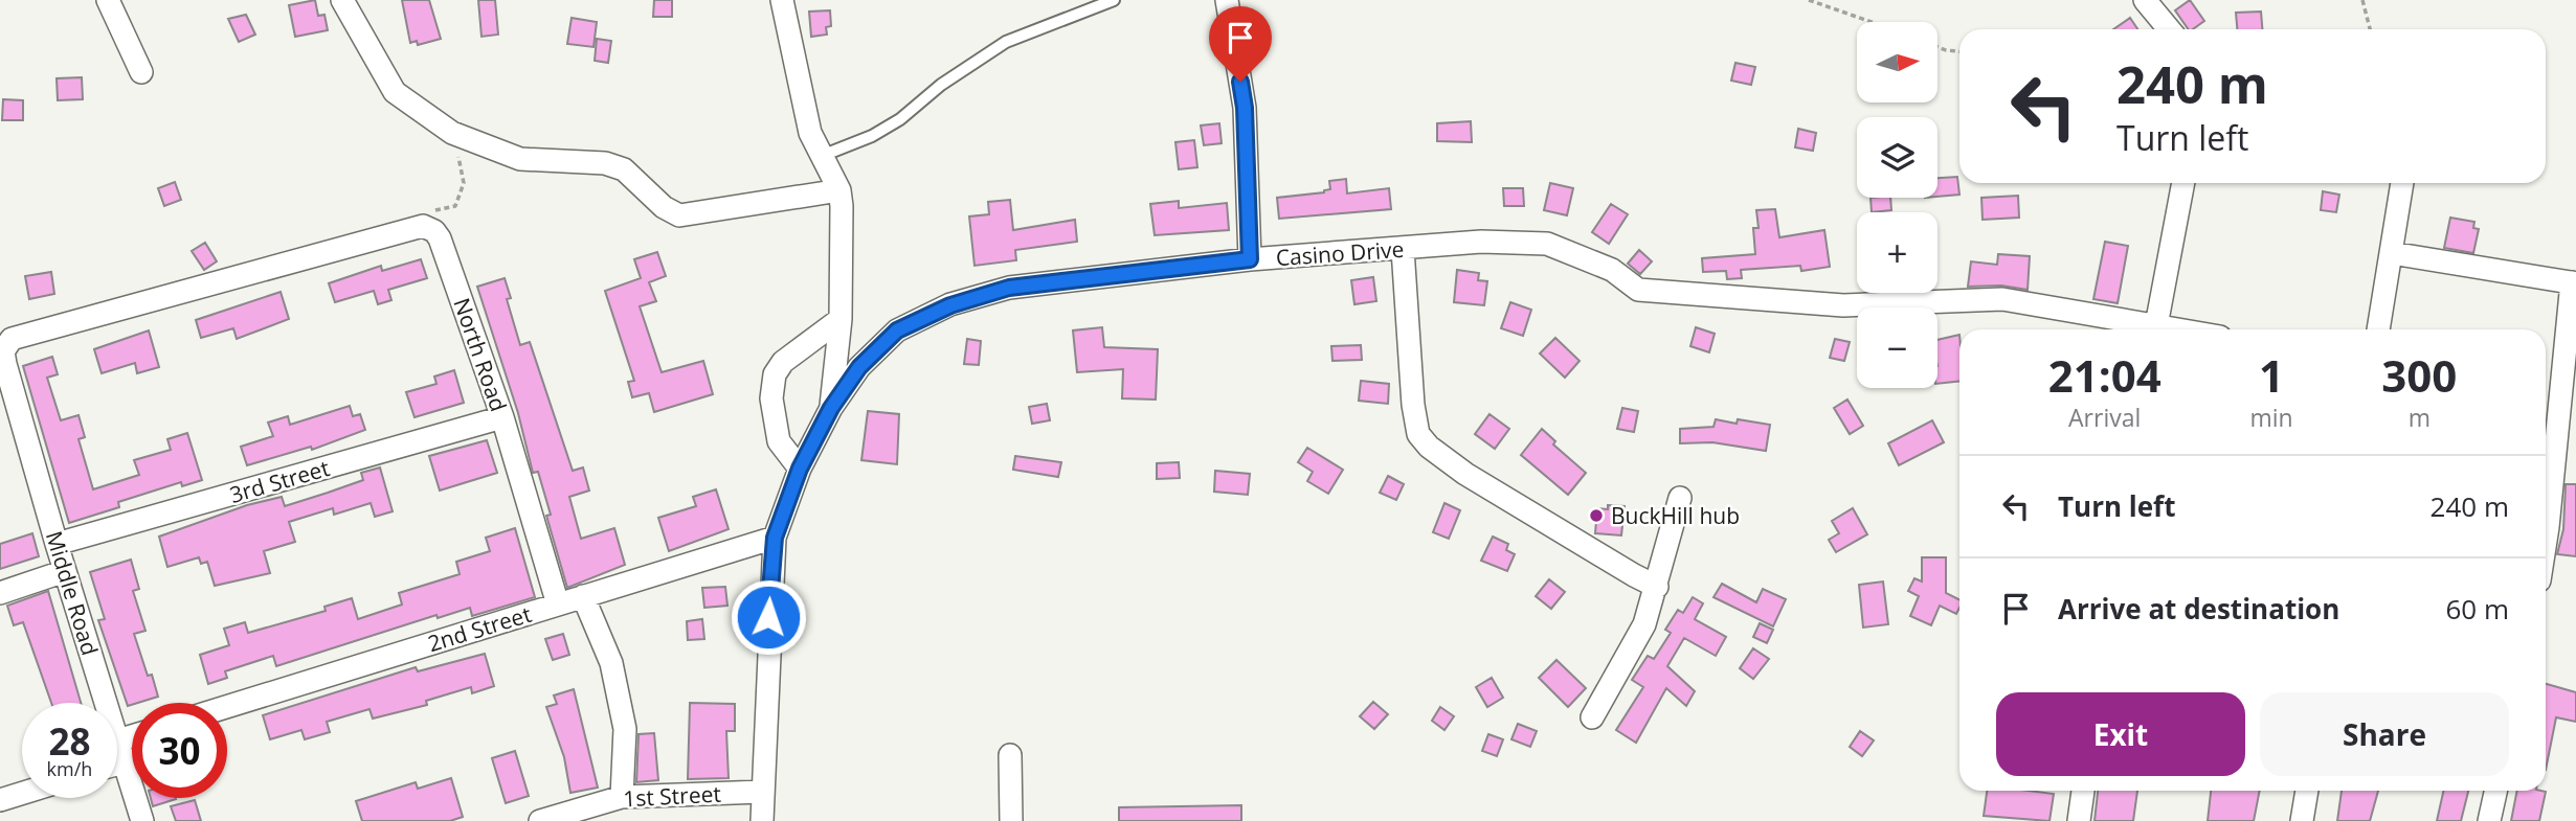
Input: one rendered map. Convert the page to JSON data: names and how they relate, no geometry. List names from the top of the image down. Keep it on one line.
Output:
{"streets":{"street":["Casino Drive","North Road","3rd Street","Middle Road","2nd Street","1st Street"]},"crossings":[["Casino Drive","2nd Street"],["Casino Drive","1st Street"],["North Road","3rd Street"],["North Road","2nd Street"],["3rd Street","Middle Road"]],"places":["BuckHill hub"],"north":"right","page":{"map_buttons":["+","−"],"turn":["240 m","Turn left"],"eta":["21:04","Arrival","1","min","300","m"],"list":[{"name":"Turn left","value":"240 m"},{"name":"Arrive at destination","value":"60 m"}],"buttons":["Exit","Share"],"speed":"28 km/h","limit":"30"}}
